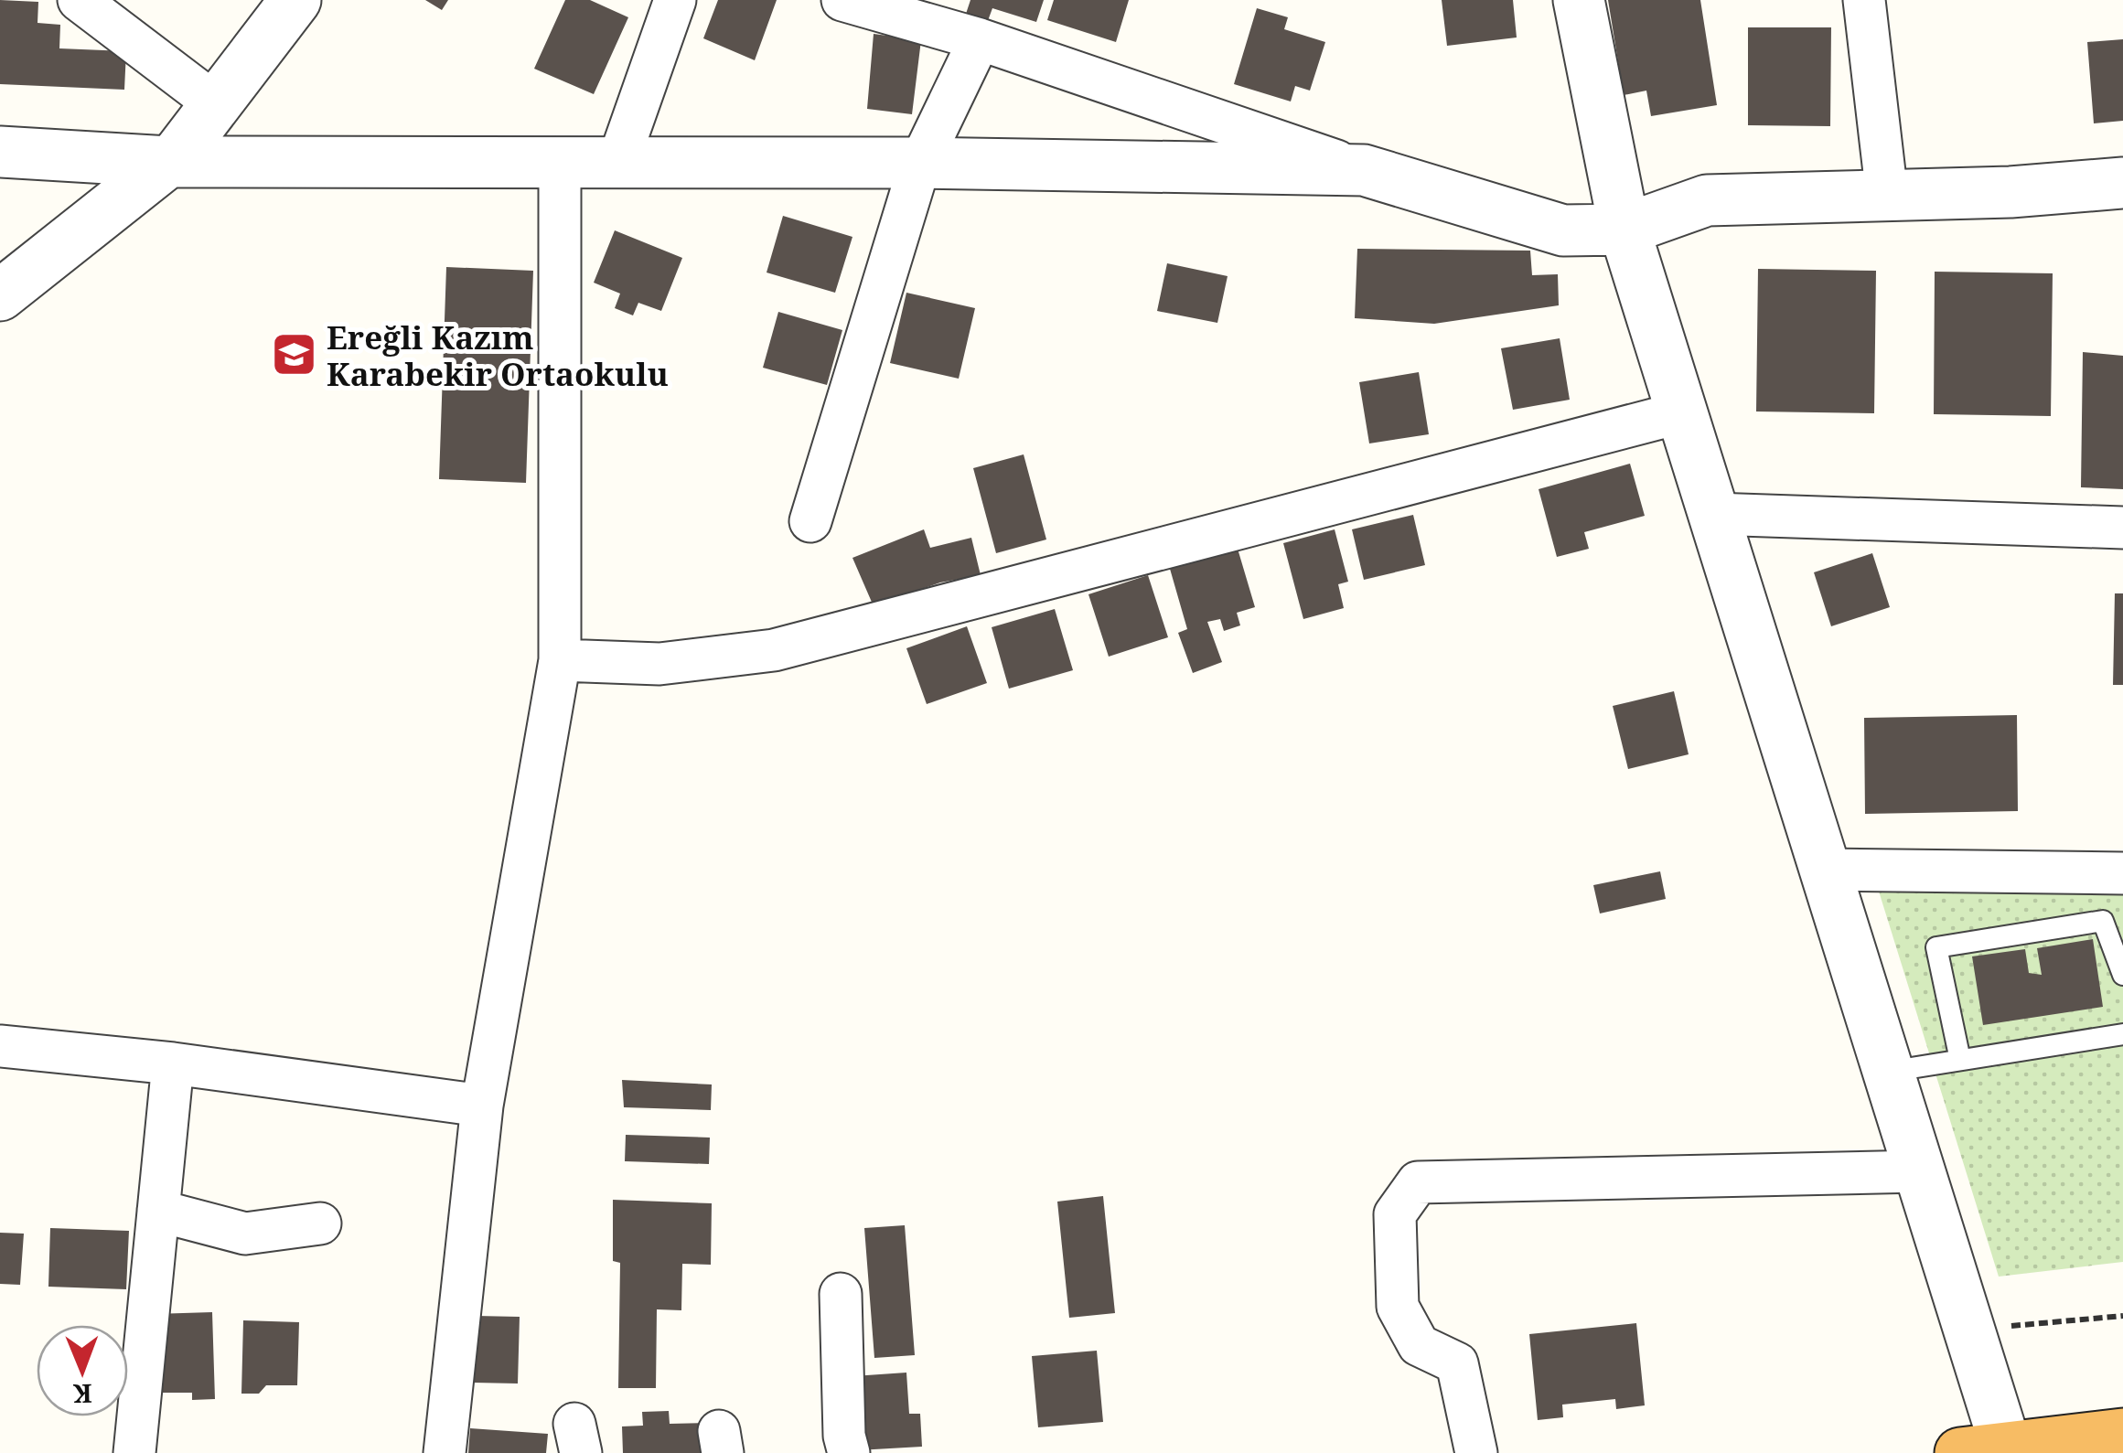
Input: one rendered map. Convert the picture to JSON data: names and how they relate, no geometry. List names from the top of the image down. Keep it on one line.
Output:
{"places":{"school or university":["Ereğli Kazım Karabekir Ortaokulu"]},"north":"bottom"}
